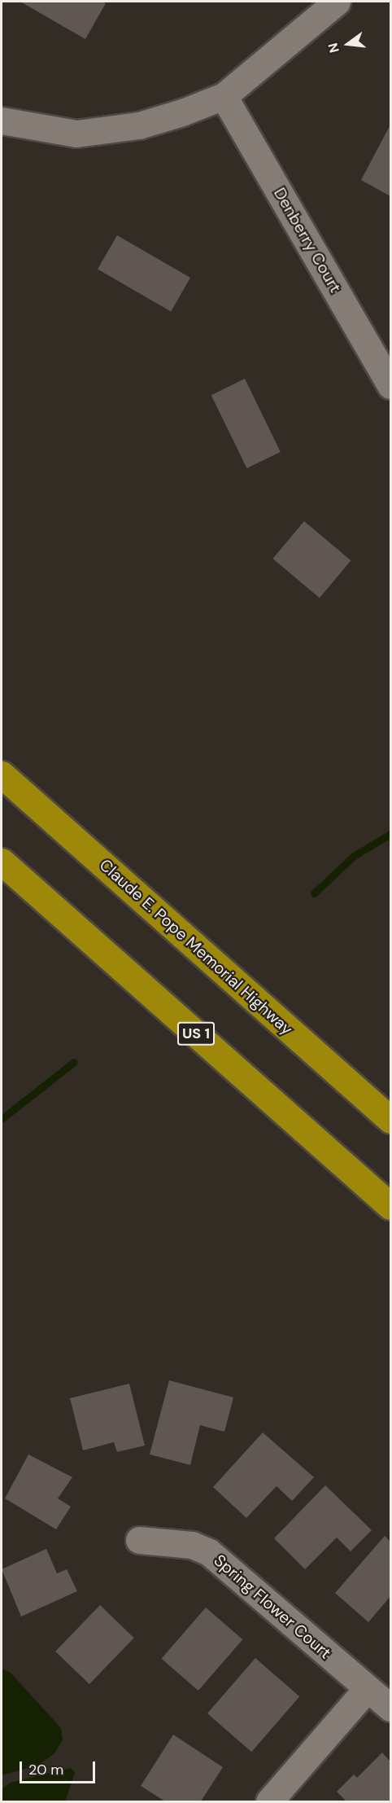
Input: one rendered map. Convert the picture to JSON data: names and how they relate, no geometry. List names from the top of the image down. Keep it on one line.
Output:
{"streets":{"highway":["Claude E. Pope Memorial Highway","US 1"],"street":["Denberry Court","Spring Flower Court"]},"scale_bar":"20 m","north":"left"}
